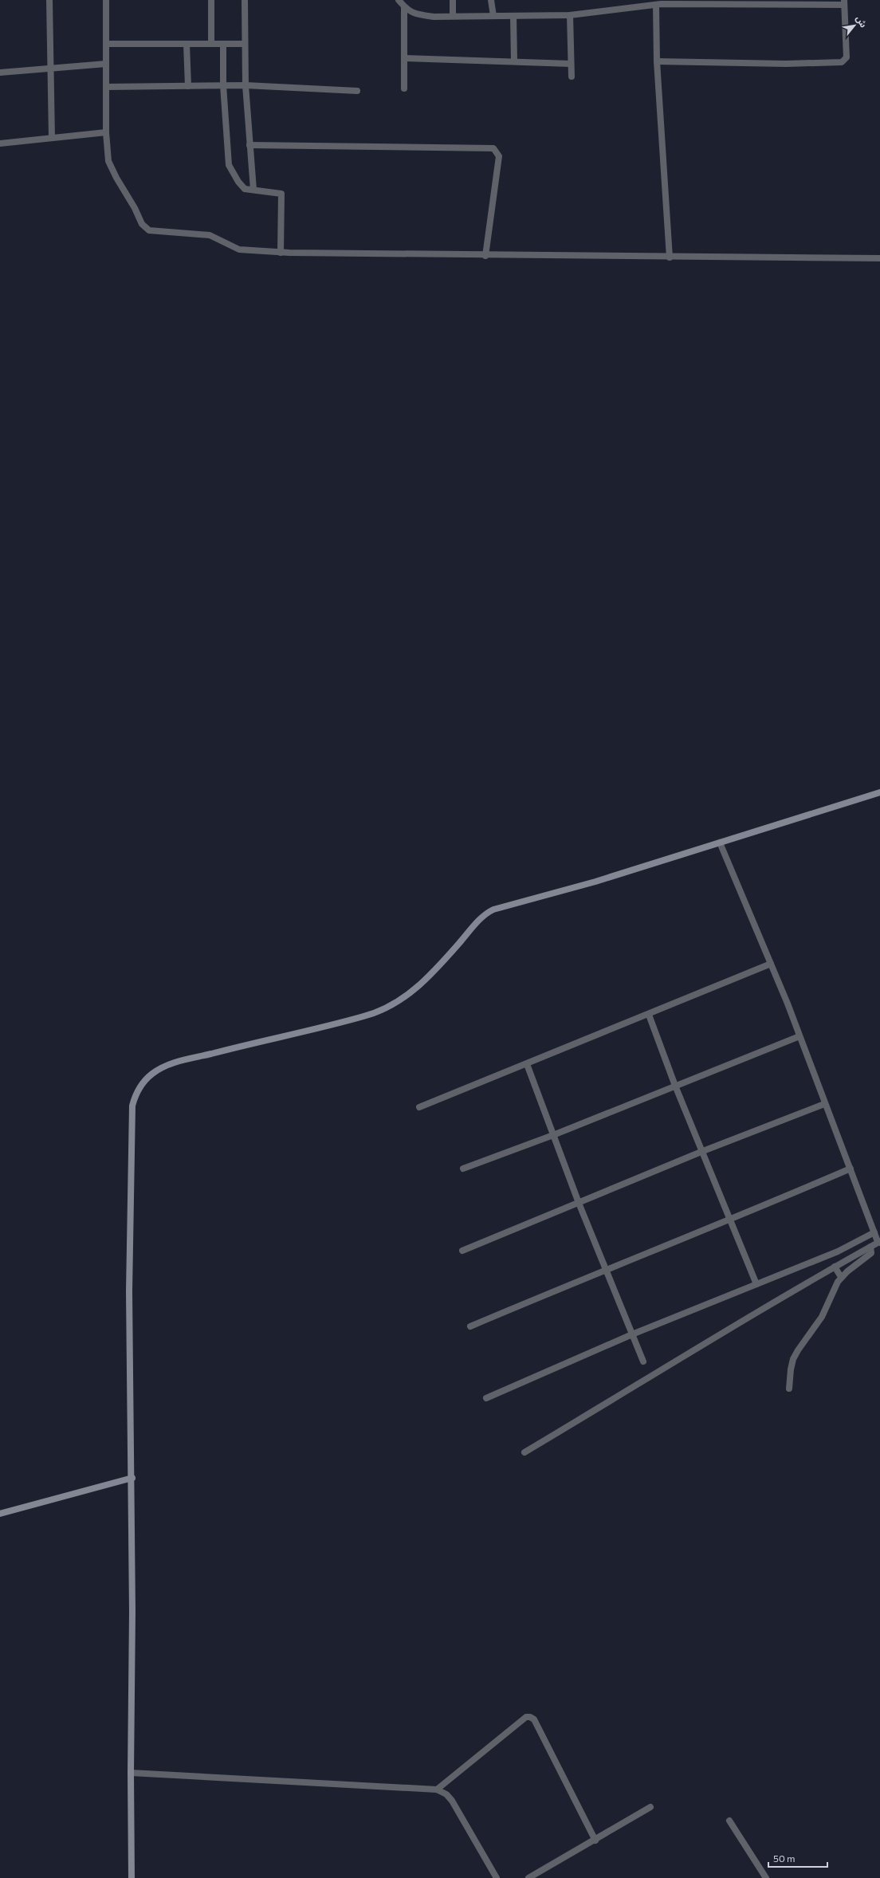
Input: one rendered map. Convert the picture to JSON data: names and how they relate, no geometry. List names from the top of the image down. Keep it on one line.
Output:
{"scale_bar":"50 m","north":"top right"}
